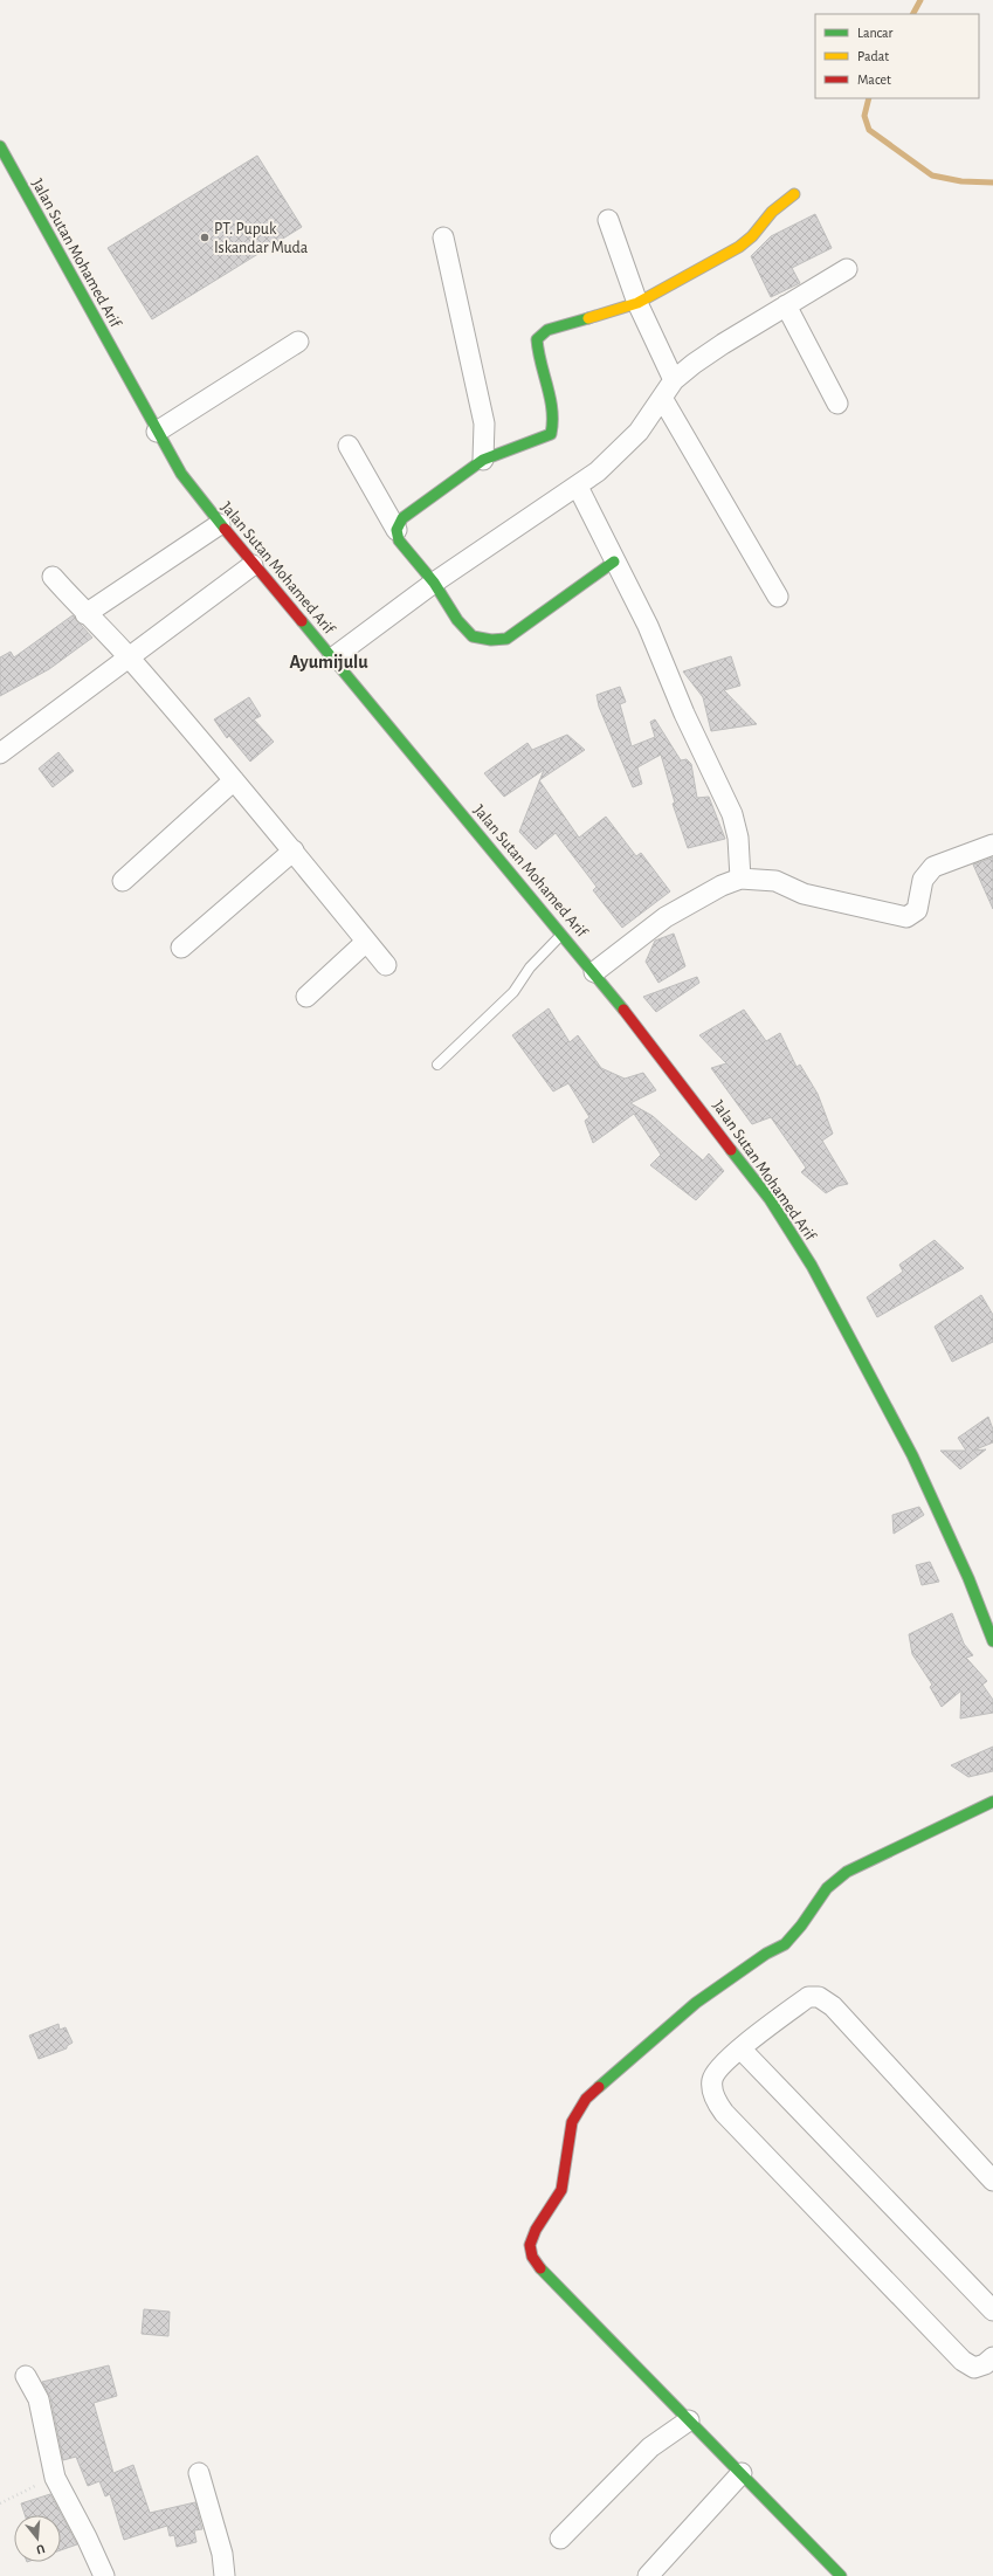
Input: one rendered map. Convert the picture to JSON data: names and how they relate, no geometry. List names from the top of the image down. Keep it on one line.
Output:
{"streets":{"street":["Jalan Sutan Mohamed Arif"]},"districts":["Ayumijulu"],"places":["PT. Pupuk Iskandar Muda"],"legend":["Lancar","Padat","Macet"],"north":"bottom"}
